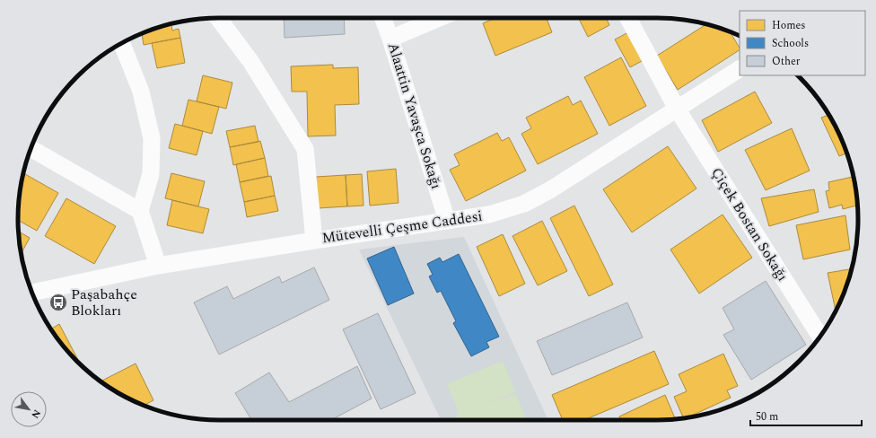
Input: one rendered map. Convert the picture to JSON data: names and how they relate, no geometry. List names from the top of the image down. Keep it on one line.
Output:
{"streets":{"street":["Alaattin Yavaşca Sokağı","Çiçek Bostan Sokağı","Mütevelli Çeşme Caddesi"]},"crossings":[["Alaattin Yavaşca Sokağı","Mütevelli Çeşme Caddesi"],["Çiçek Bostan Sokağı","Mütevelli Çeşme Caddesi"]],"places":{"bus stop":["Paşabahçe Blokları"]},"legend":["Homes","Schools","Other"],"scale_bar":"50 m","north":"bottom right"}
